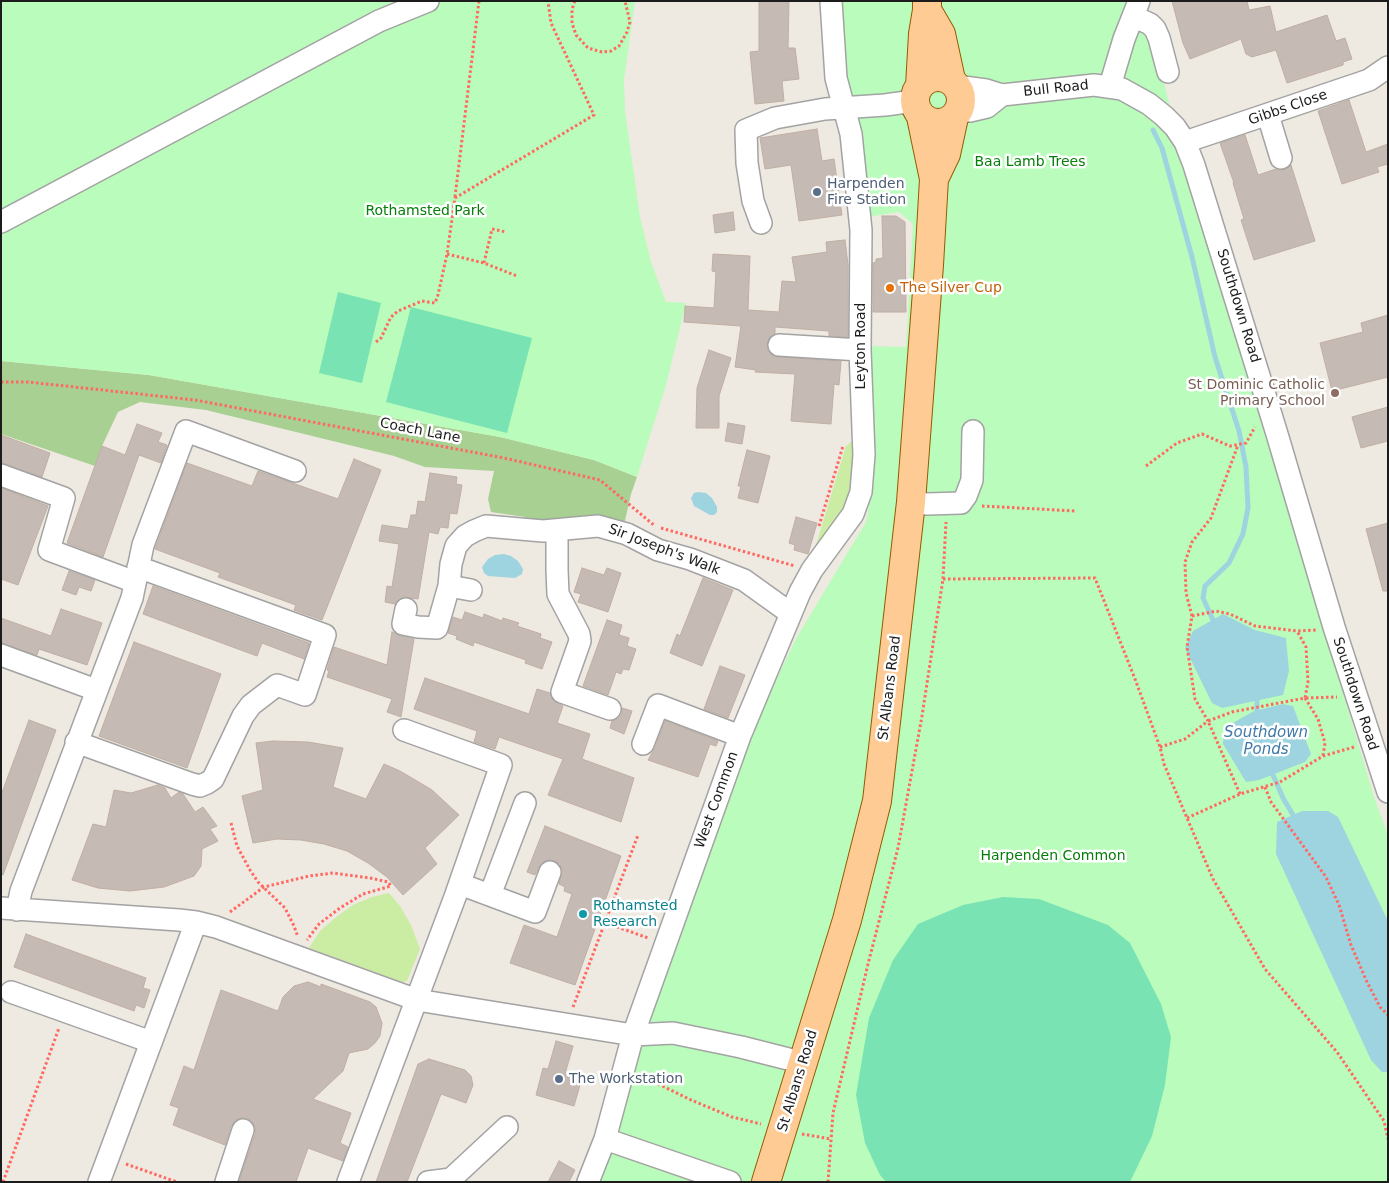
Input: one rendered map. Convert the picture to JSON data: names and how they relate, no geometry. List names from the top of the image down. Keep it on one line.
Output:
{"streets":{"main road":["St Albans Road"],"street":["Bull Road","Gibbs Close","Southdown Road","Leyton Road","Sir Joseph's Walk","West Common"],"path":["Coach Lane"]},"crossings":[["Bull Road","Southdown Road"],["Bull Road","St Albans Road"],["Gibbs Close","Southdown Road"],["Leyton Road","Coach Lane"],["Leyton Road","West Common"],["Coach Lane","West Common"],["Sir Joseph's Walk","West Common"]],"water":["Southdown Ponds"],"parks":["Baa Lamb Trees","Rothamsted Park","Harpenden Common"],"places":["Harpenden Fire Station","The Silver Cup","St Dominic Catholic Primary School","Rothamsted Research","The Workstation"]}
